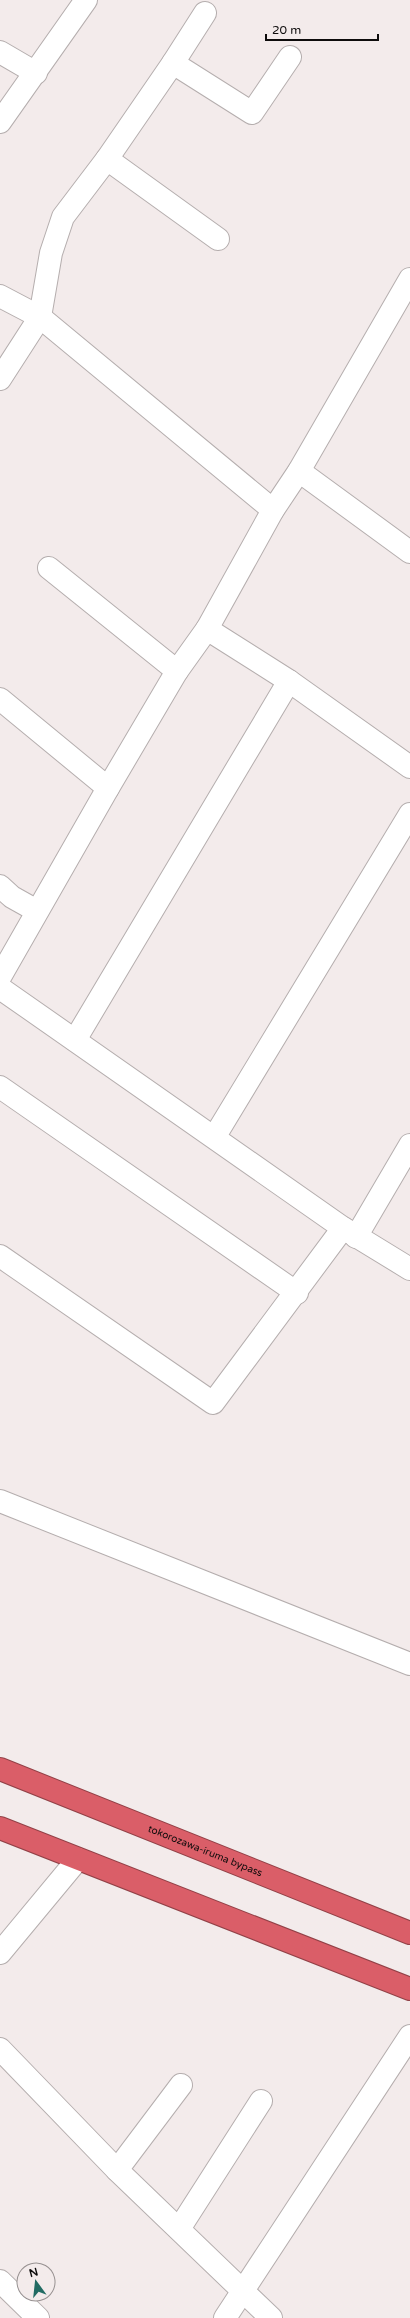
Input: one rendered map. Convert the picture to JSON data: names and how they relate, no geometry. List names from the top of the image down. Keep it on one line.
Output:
{"streets":{"highway":["tokorozawa-iruma bypass"]},"scale_bar":"20 m","north":"top"}
